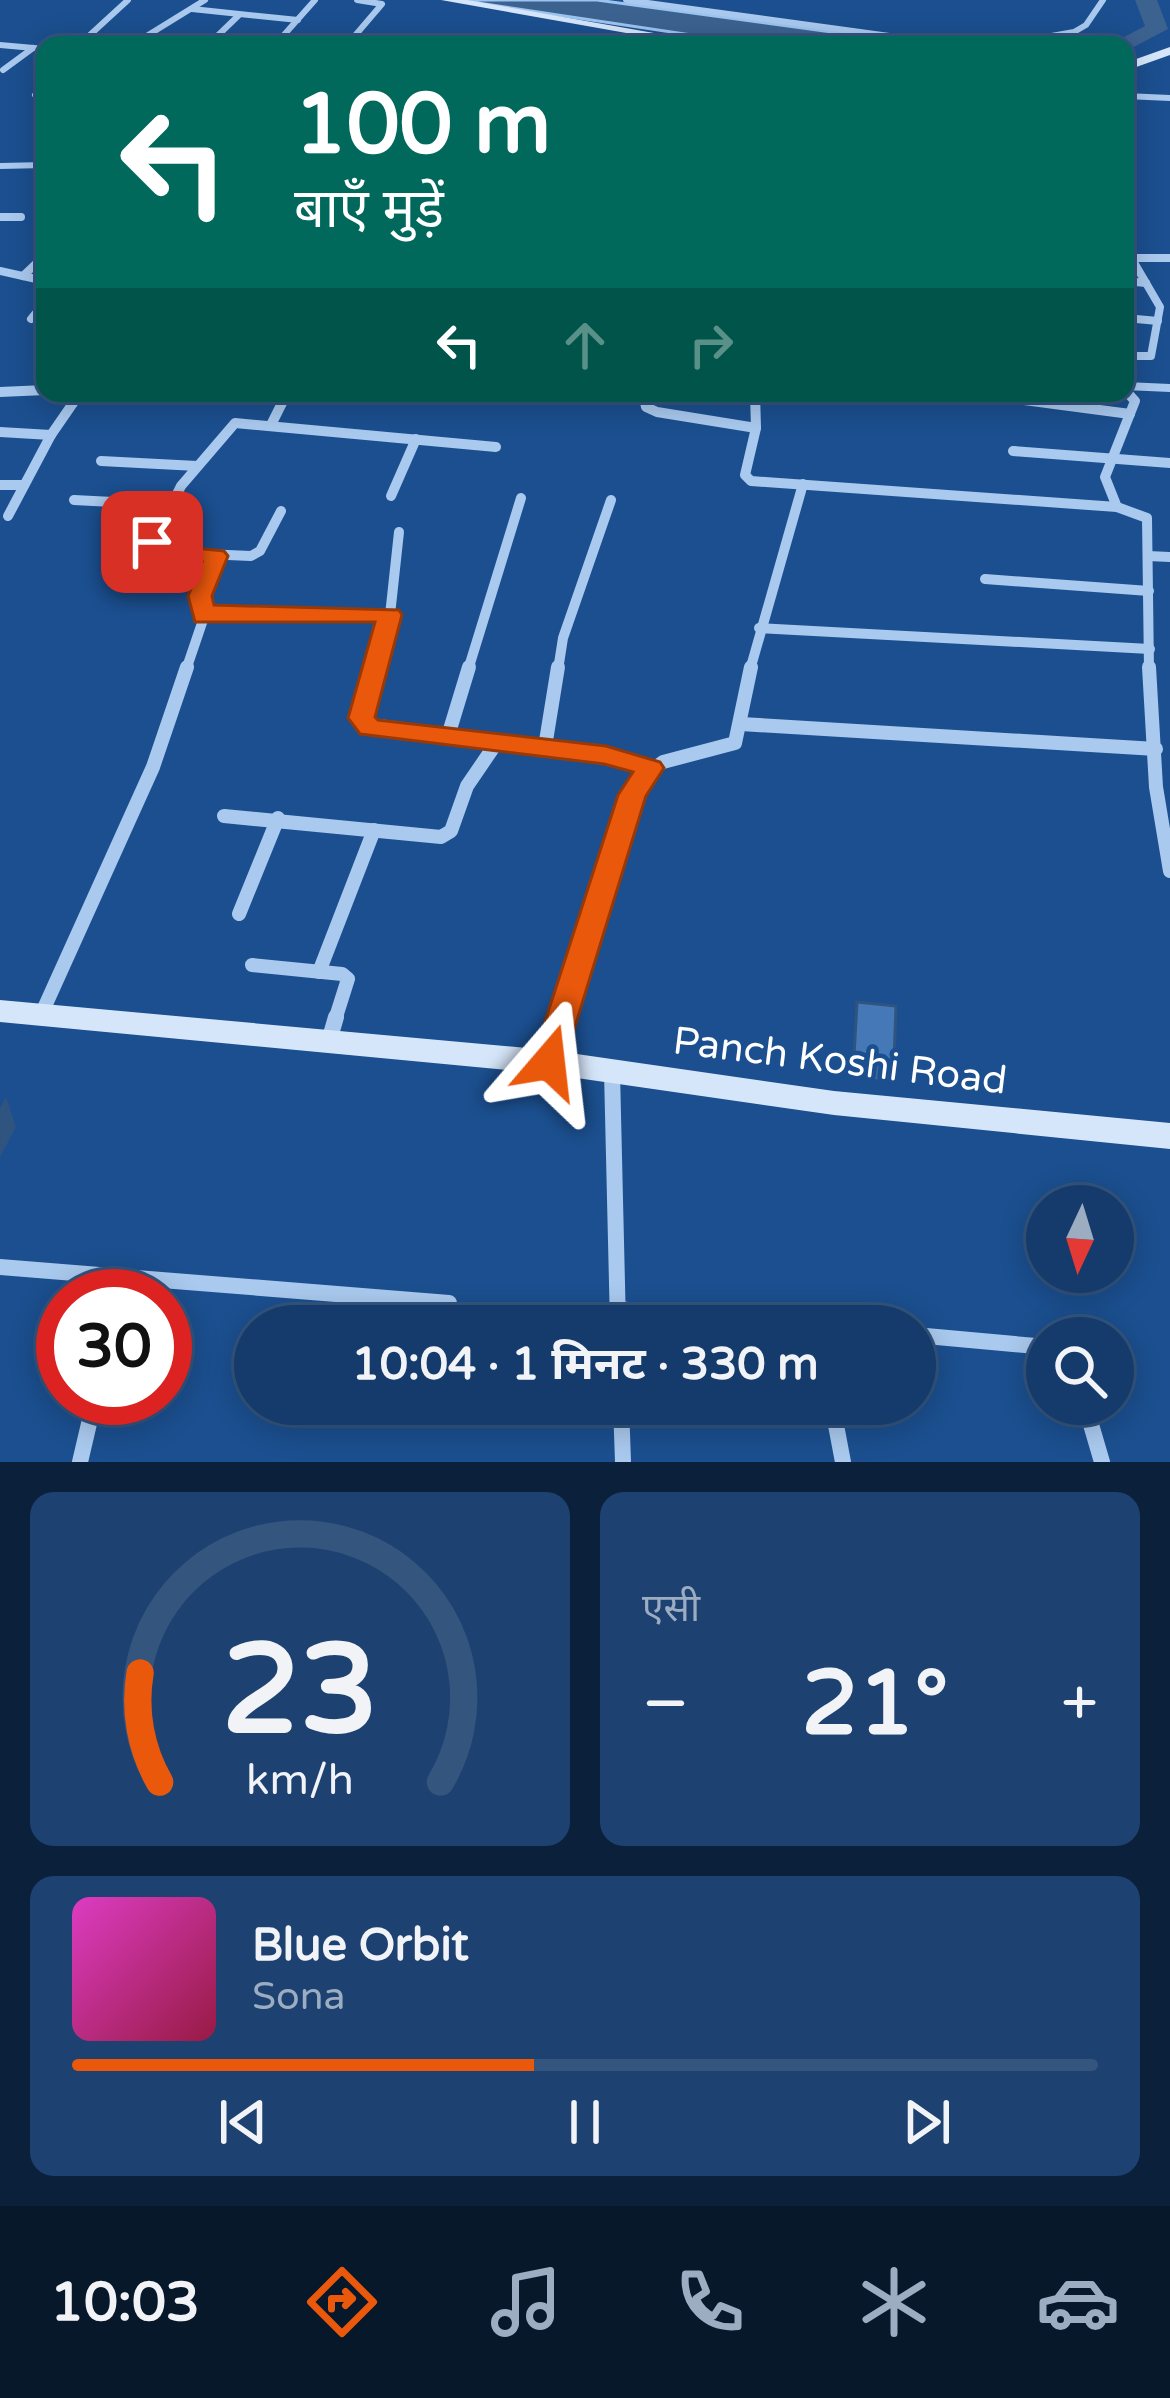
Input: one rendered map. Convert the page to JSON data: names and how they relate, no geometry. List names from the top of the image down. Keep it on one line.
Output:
{"streets":{"street":["Panch Koshi Road"]},"north":"bottom","page":{"turn":["100 m","बाएँ मुड़ें"],"limit":"30","trip":"10:04 · 1 मिनट · 330 m","tile":"एसी","heat":["−","21°","+"],"song":["Blue Orbit","Sona"],"tabs":"10:03","gauge":["23","km/h"]}}
